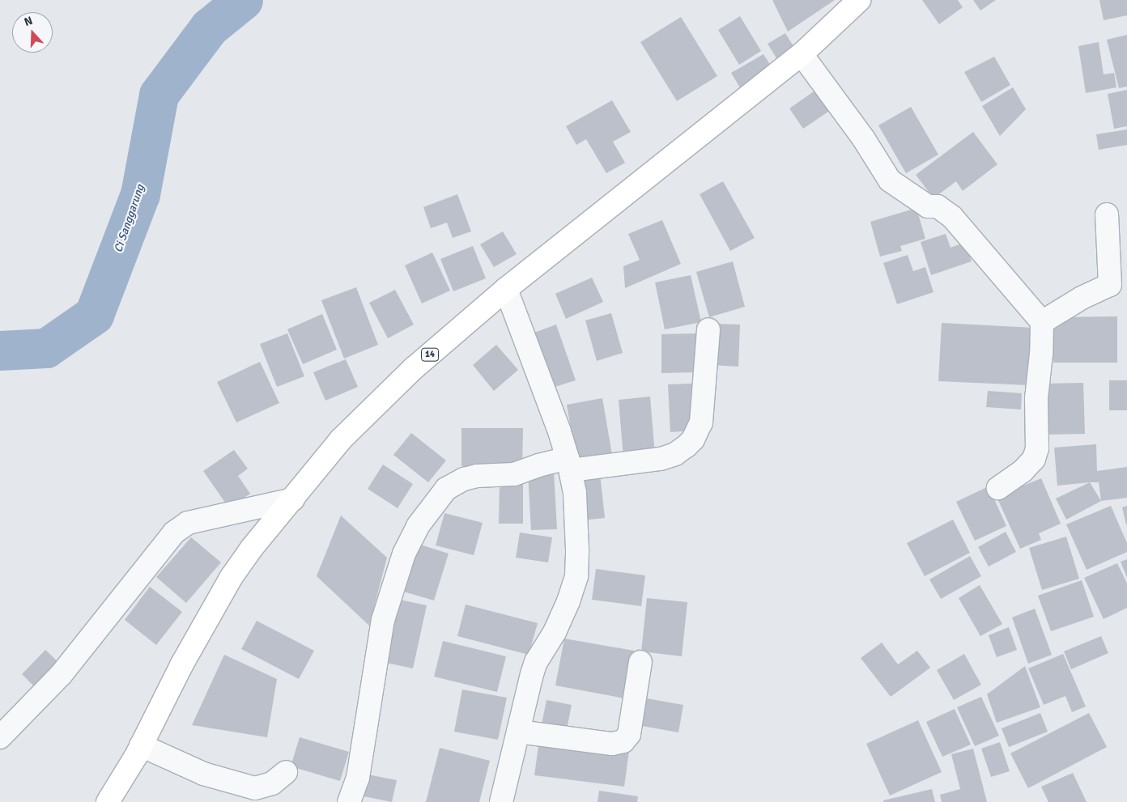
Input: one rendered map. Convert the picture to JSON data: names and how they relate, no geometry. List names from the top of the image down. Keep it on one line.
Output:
{"streets":{"highway":["14"]},"water":["Ci Sanggarung"],"north":"top"}
